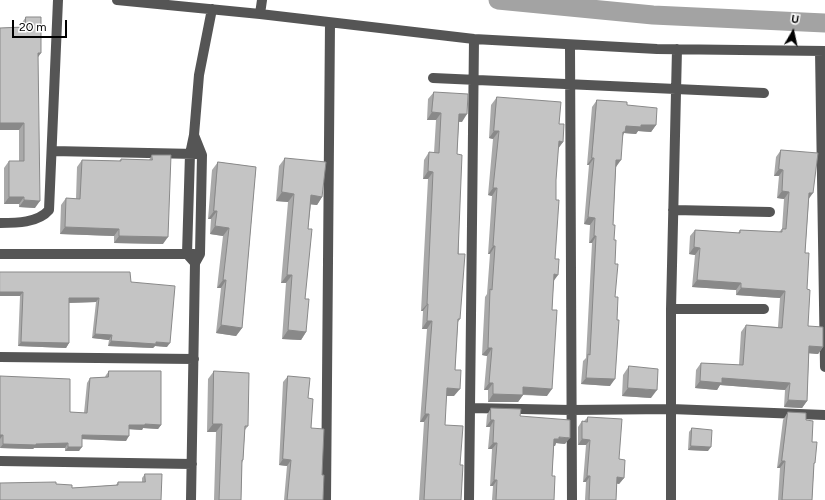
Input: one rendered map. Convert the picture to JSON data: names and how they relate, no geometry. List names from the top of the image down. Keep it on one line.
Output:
{"scale_bar":"20 m","north":"top"}
